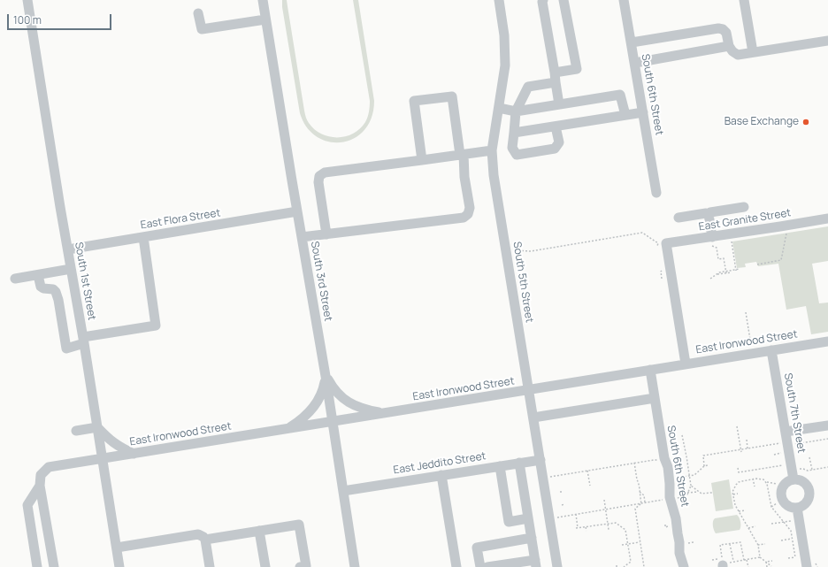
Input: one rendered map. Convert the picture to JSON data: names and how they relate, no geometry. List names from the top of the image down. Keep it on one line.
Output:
{"streets":{"street":["South 6th Street","East Flora Street","East Granite Street","South 1st Street","South 3rd Street","South 5th Street","East Ironwood Street","South 7th Street","East Jeddito Street"]},"crossings":[["South 6th Street","East Ironwood Street"],["East Flora Street","South 1st Street"],["East Flora Street","South 3rd Street"],["South 1st Street","East Ironwood Street"],["South 3rd Street","East Ironwood Street"],["South 3rd Street","East Jeddito Street"],["South 5th Street","East Ironwood Street"],["South 5th Street","East Jeddito Street"],["East Ironwood Street","South 7th Street"]],"places":["Base Exchange"],"scale_bar":"100 m"}
